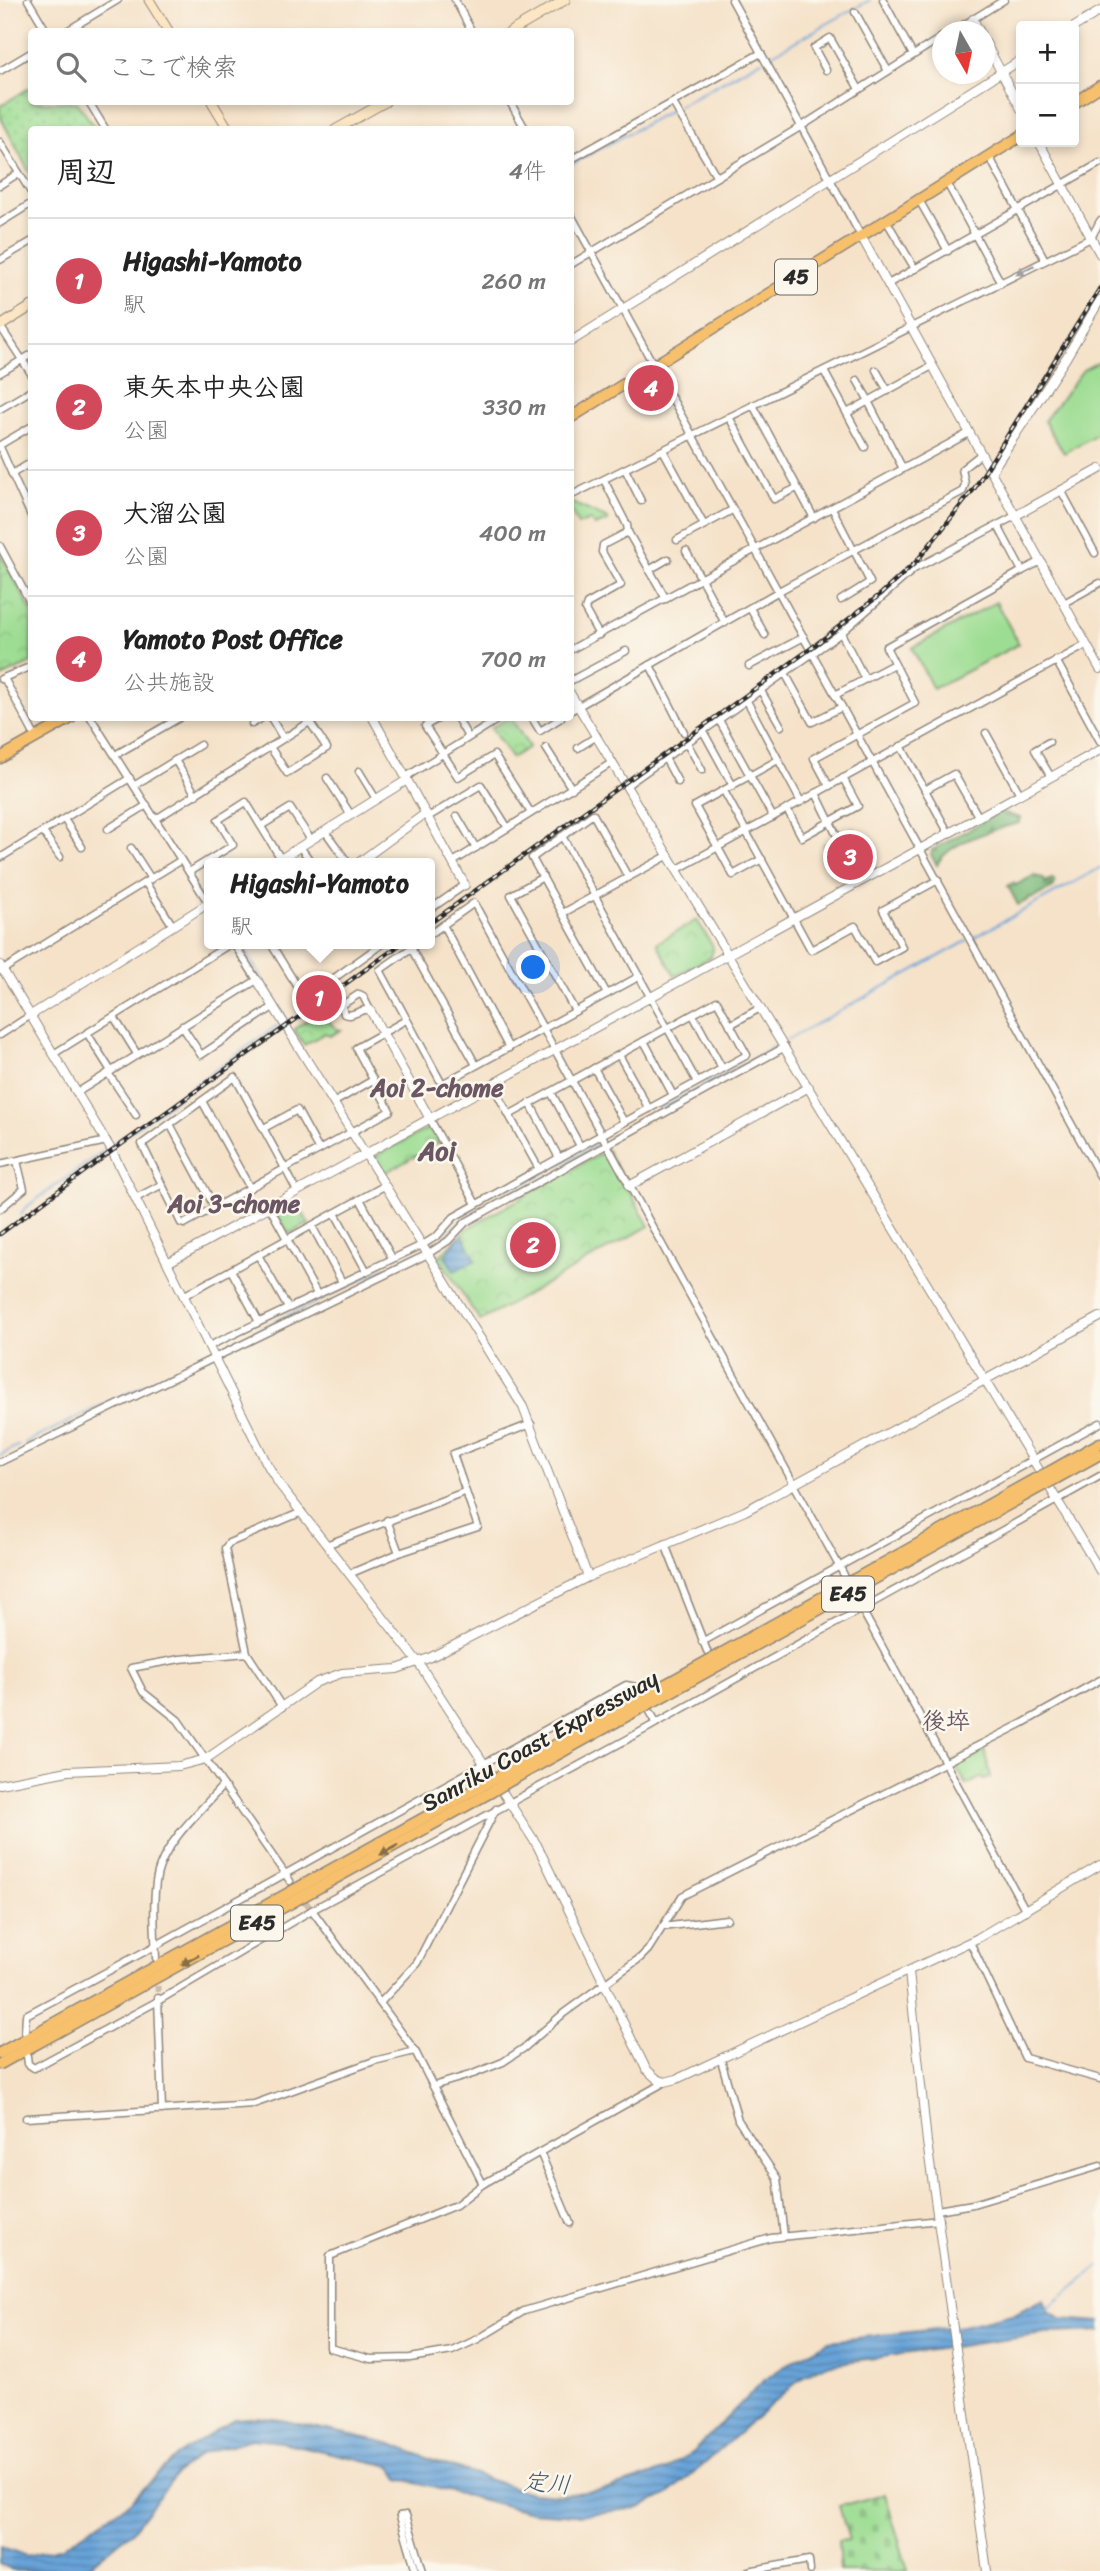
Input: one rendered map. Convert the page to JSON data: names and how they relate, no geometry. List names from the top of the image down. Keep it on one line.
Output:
{"streets":{"highway":["45","E45","Sanriku Coast Expressway"]},"districts":["Aoi 2-chome","Aoi","Aoi 3-chome","後埣"],"water":["定川"],"north":"bottom","page":{"map_buttons":["+","−"],"search":"ここで検索","heading":["周辺","4件"],"list":[{"mark":"1","name":"Higashi-Yamoto","note":"駅","value":"260 m"},{"mark":"2","name":"東矢本中央公園","note":"公園","value":"330 m"},{"mark":"3","name":"大溜公園","note":"公園","value":"400 m"},{"mark":"4","name":"Yamoto Post Office","note":"公共施設","value":"700 m"}],"pins":["4","3","1","2"],"popup":["Higashi-Yamoto","駅"]}}
